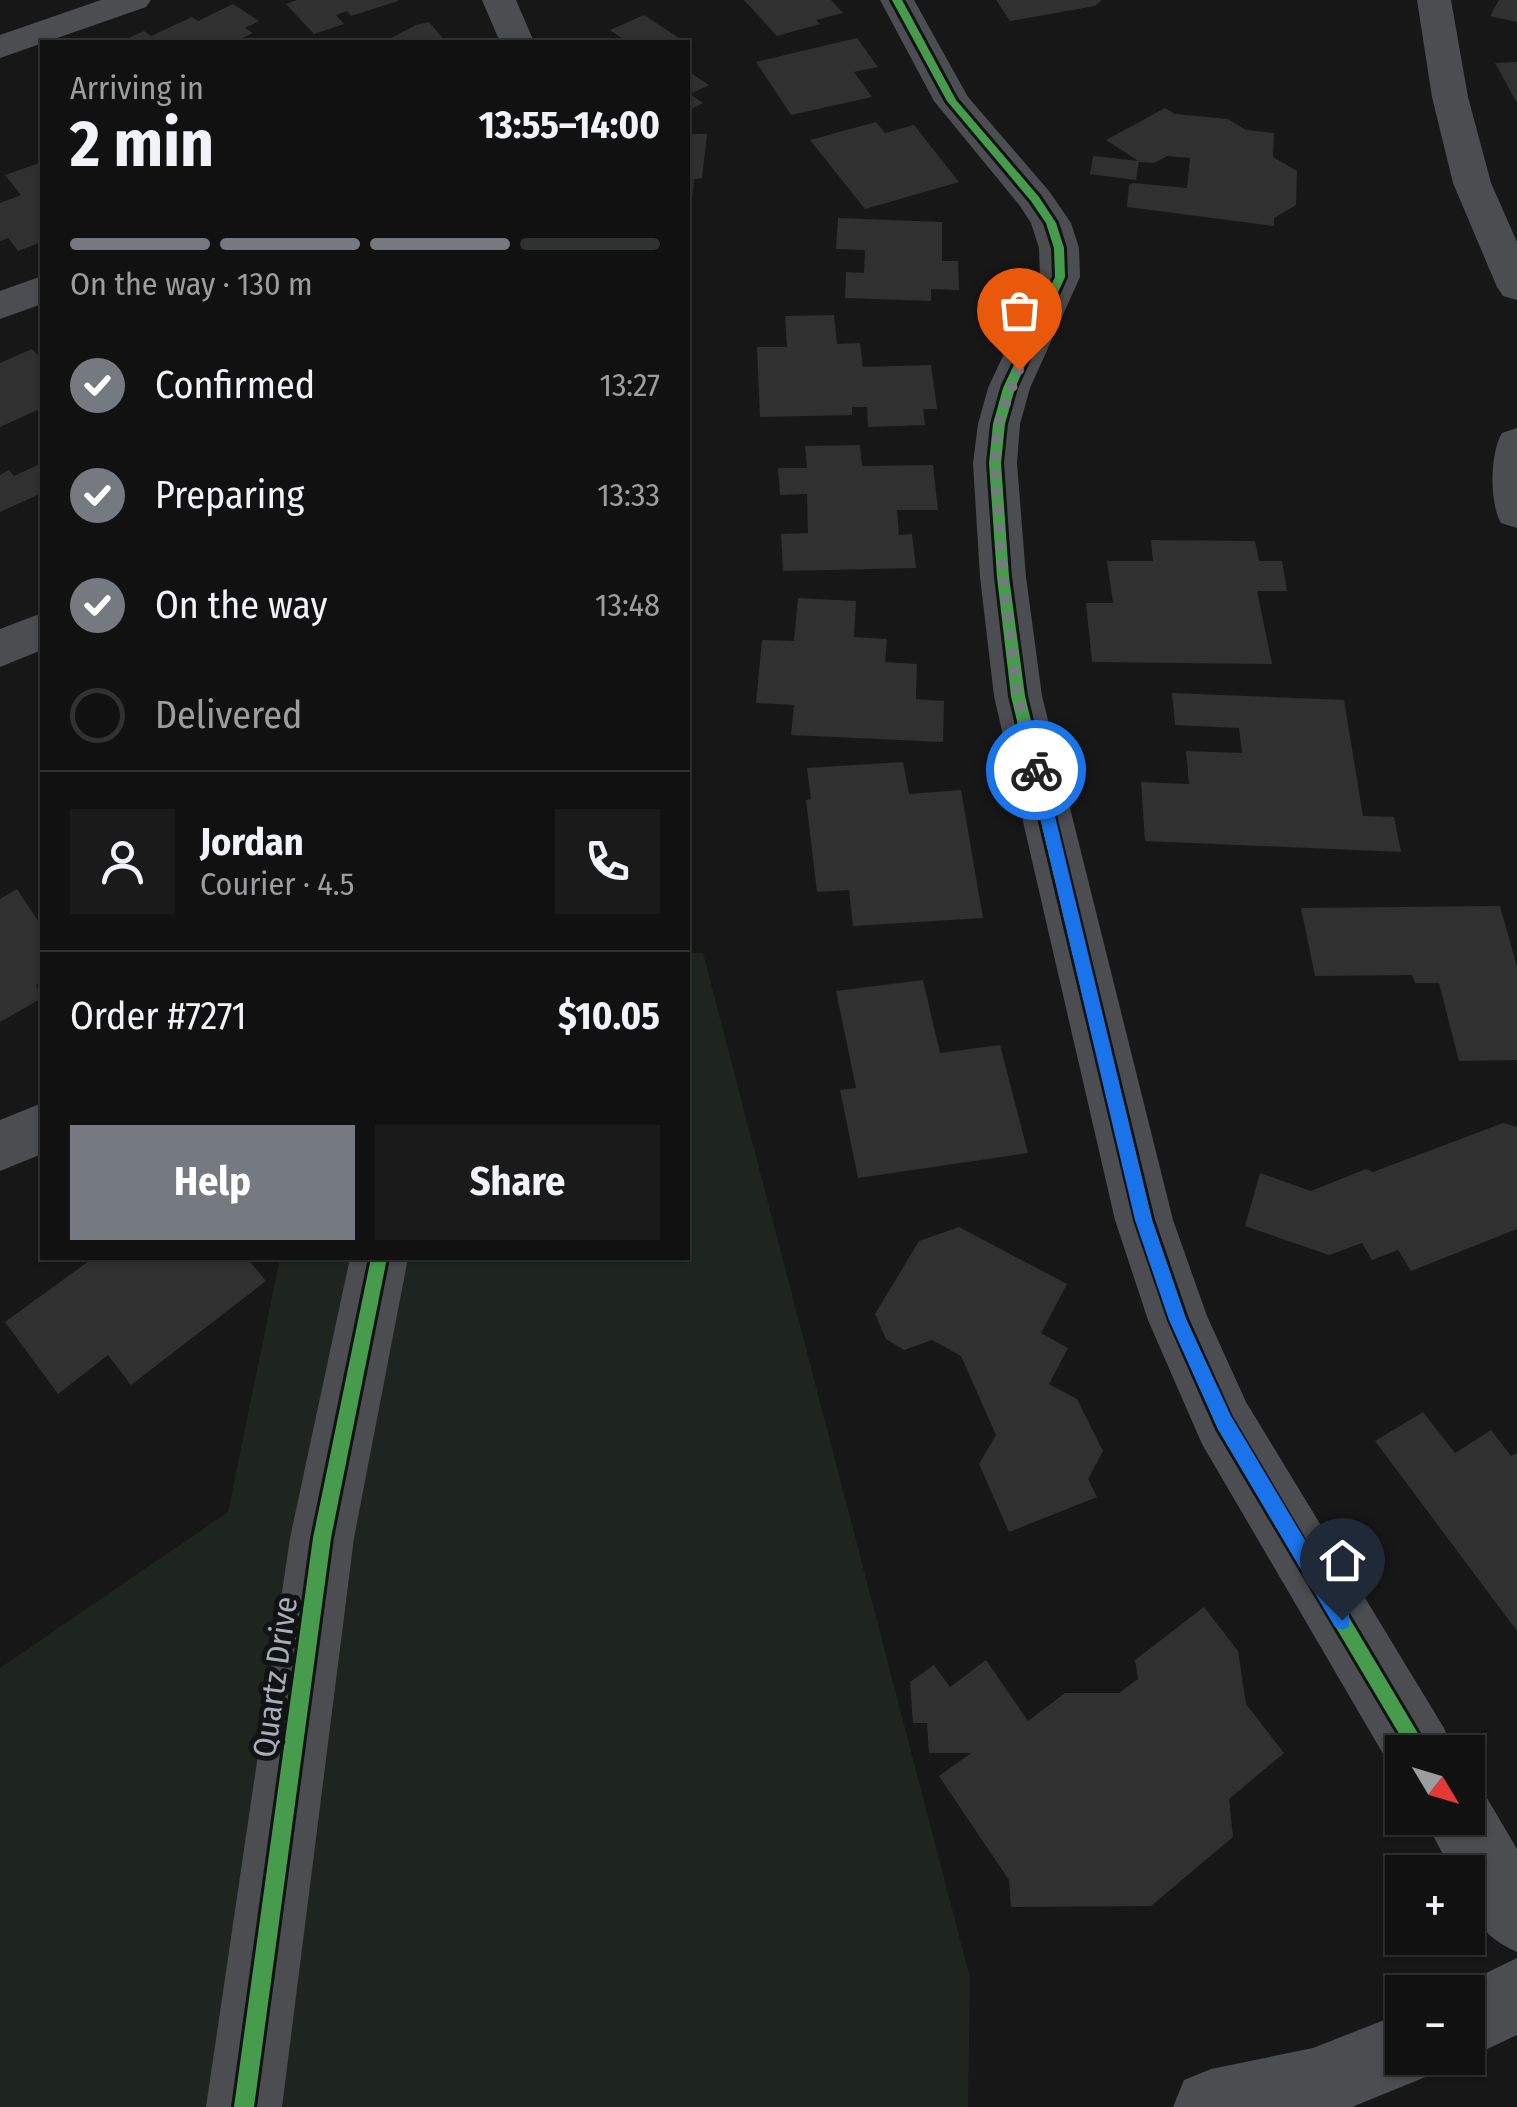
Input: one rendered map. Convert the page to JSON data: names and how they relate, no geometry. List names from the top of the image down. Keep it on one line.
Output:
{"streets":{"street":["Quartz Drive"]},"north":"bottom right","page":{"heading":["2 min","Arriving in","13:55–14:00"],"panel":["Jordan","Courier · 4.5","Order #7271","$10.05"],"bar":"On the way · 130 m","list":[["Confirmed","13:27"],["Preparing","13:33"],["On the way","13:48"],"Delivered"],"buttons":["Help","Share"],"map_buttons":["+","−"]}}
